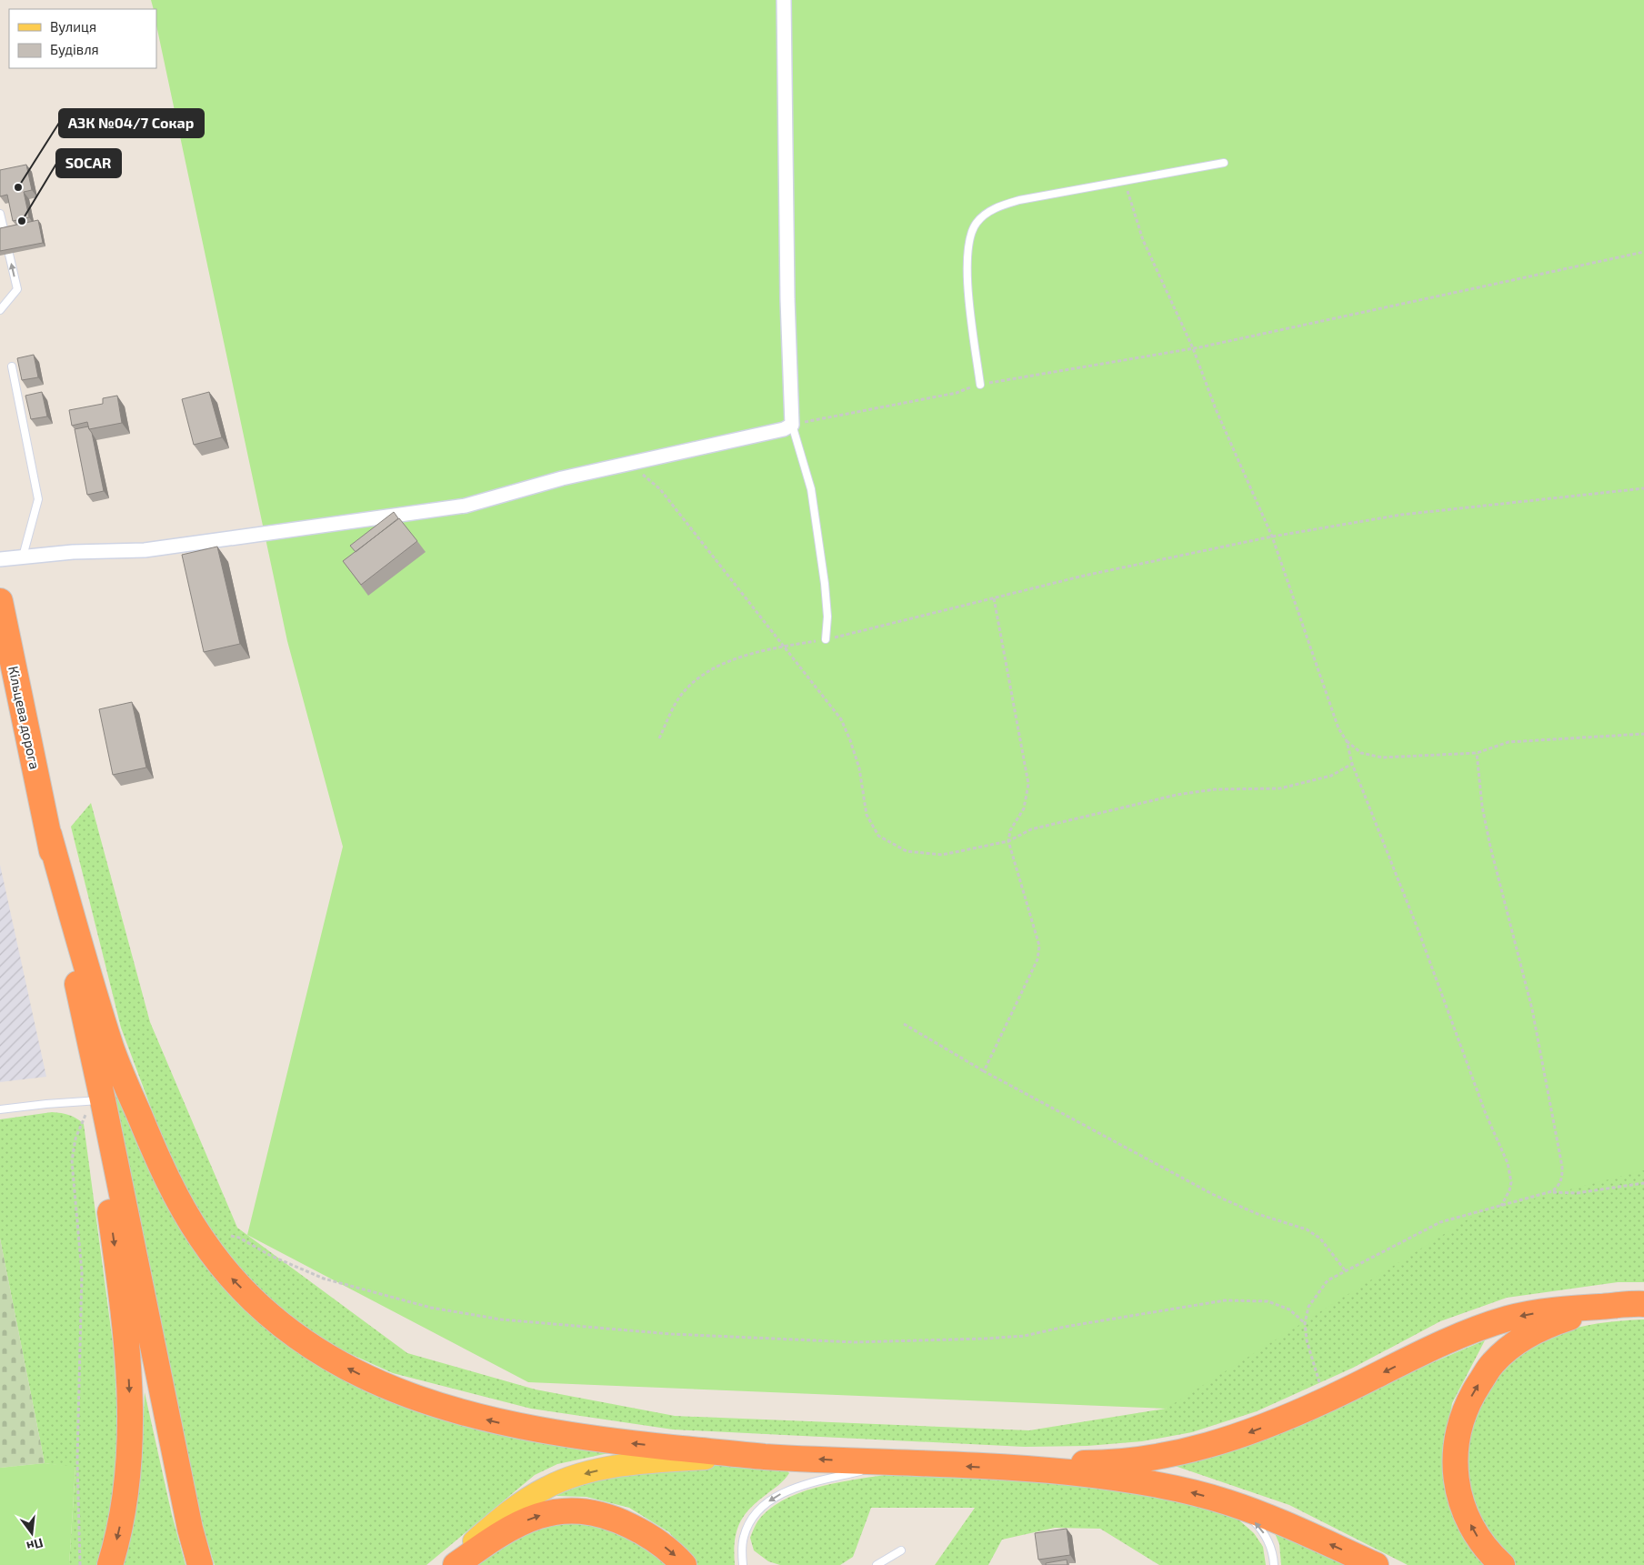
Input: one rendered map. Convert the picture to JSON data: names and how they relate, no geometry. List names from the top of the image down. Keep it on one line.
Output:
{"streets":{"highway":["Кільцева дорога"]},"places":["АЗК №04/7 Сокар","SOCAR"],"legend":["Вулиця","Будівля"],"north":"bottom"}
